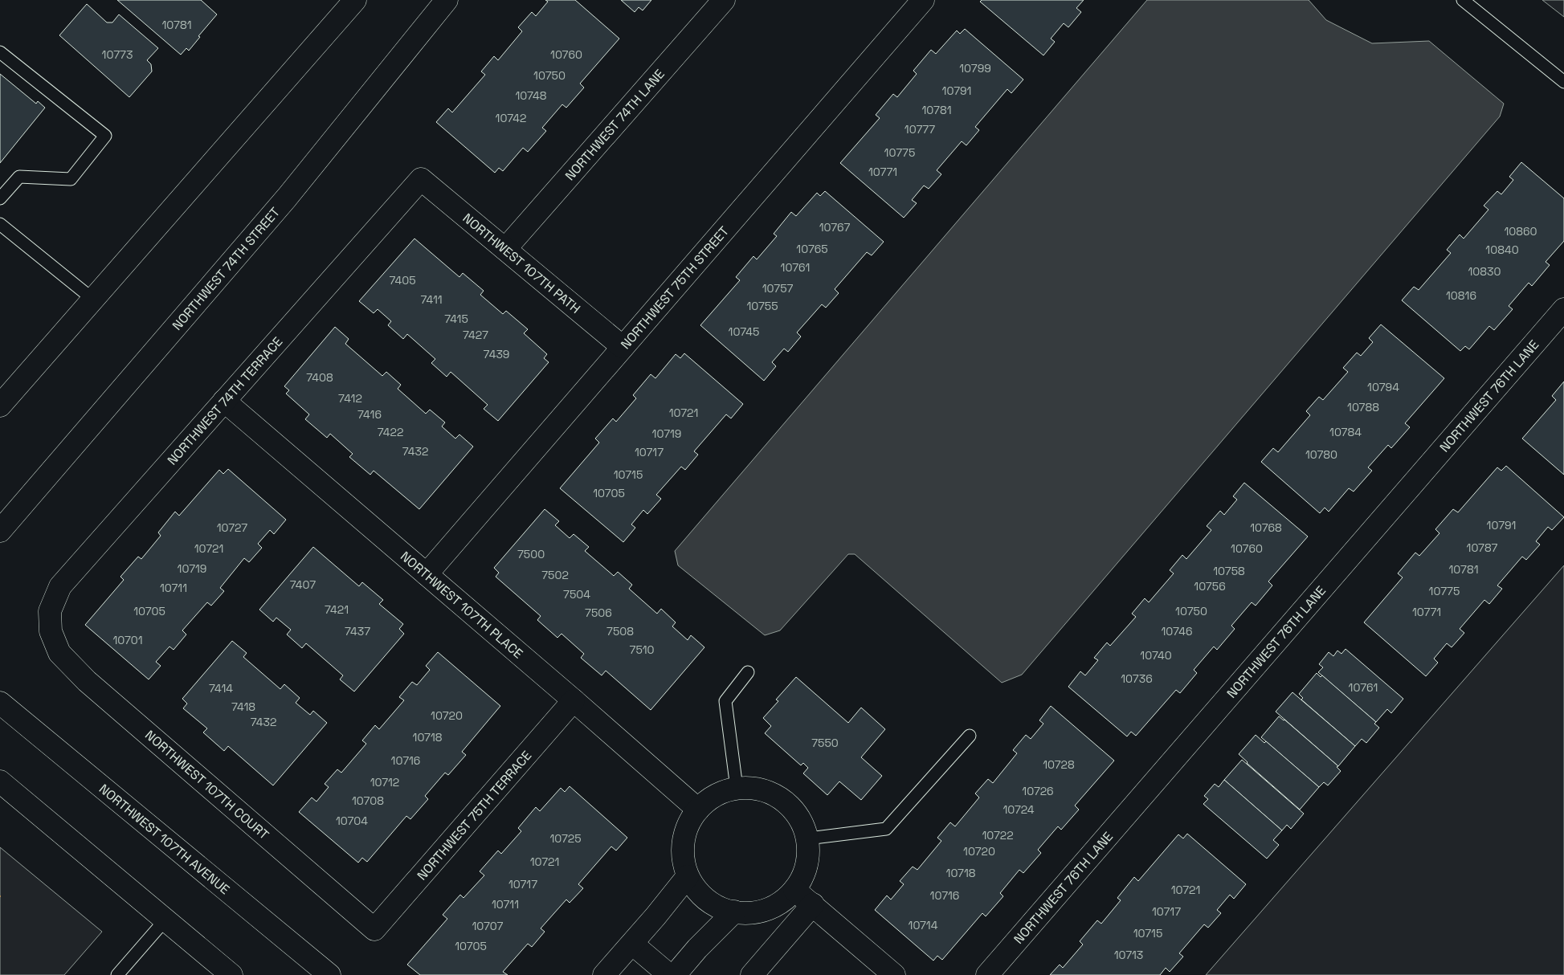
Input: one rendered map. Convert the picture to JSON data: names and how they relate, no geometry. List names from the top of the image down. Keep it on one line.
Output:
{"streets":{"street":["NORTHWEST 74TH LANE","NORTHWEST 107TH PATH","NORTHWEST 74TH STREET","NORTHWEST 75TH STREET","NORTHWEST 76TH LANE","NORTHWEST 74TH TERRACE","NORTHWEST 107TH PLACE","NORTHWEST 107TH COURT","NORTHWEST 75TH TERRACE","NORTHWEST 107TH AVENUE"]},"crossings":[["NORTHWEST 74TH LANE","NORTHWEST 107TH PATH"],["NORTHWEST 107TH PATH","NORTHWEST 75TH STREET"],["NORTHWEST 107TH PATH","NORTHWEST 74TH TERRACE"],["NORTHWEST 75TH STREET","NORTHWEST 107TH PLACE"],["NORTHWEST 74TH TERRACE","NORTHWEST 107TH PLACE"],["NORTHWEST 74TH TERRACE","NORTHWEST 107TH COURT"],["NORTHWEST 107TH PLACE","NORTHWEST 75TH TERRACE"],["NORTHWEST 107TH COURT","NORTHWEST 75TH TERRACE"]],"house_numbers":["10781","10773","10760","10799","10750","10791","10748","10781","10742","10777","10775","10771","10767","10860","10765","10840","10761","10830","7405","10757","10816","7411","10755","7415","10745","7427","7439","7408","10794","7412","10788","10721","7416","7422","10784","10719","7432","10717","10780","10715","10705","10791","10727","10768","10787","10721","10760","7500","10719","10781","10758","7502","7407","10756","10711","10775","7504","7421","10705","10750","10771","7506","7437","7508","10746","10701","7510","10740","10736","10761","7414","7418","10720","7432","10718","7550","10716","10728","10712","10726","10708","10724","10704","10722","10725","10720","10721","10718","10717","10721","10716","10711","10717","10714","10707","10715","10705","10713"]}
